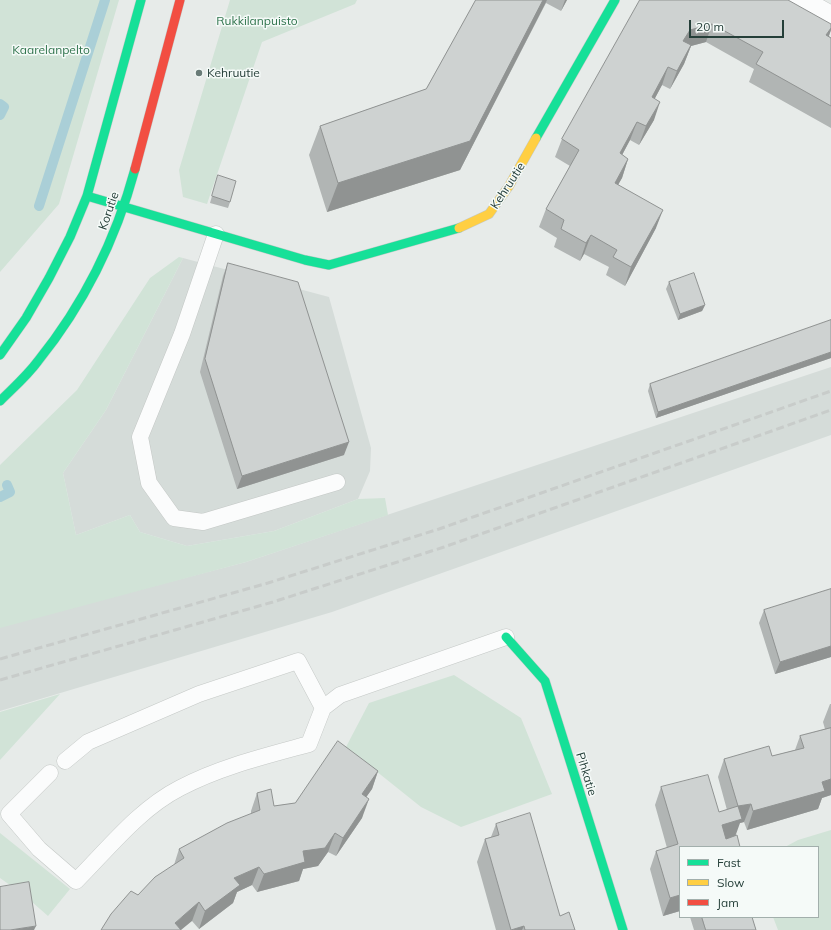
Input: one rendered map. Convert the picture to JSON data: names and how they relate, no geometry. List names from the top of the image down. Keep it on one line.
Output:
{"streets":{"street":["Kehruutie","Korutie","Pihkatie"]},"crossings":[["Kehruutie","Korutie"]],"parks":["Rukkilanpuisto","Kaarelanpelto"],"places":["Kehruutie"],"legend":["Fast","Slow","Jam"],"scale_bar":"20 m"}
